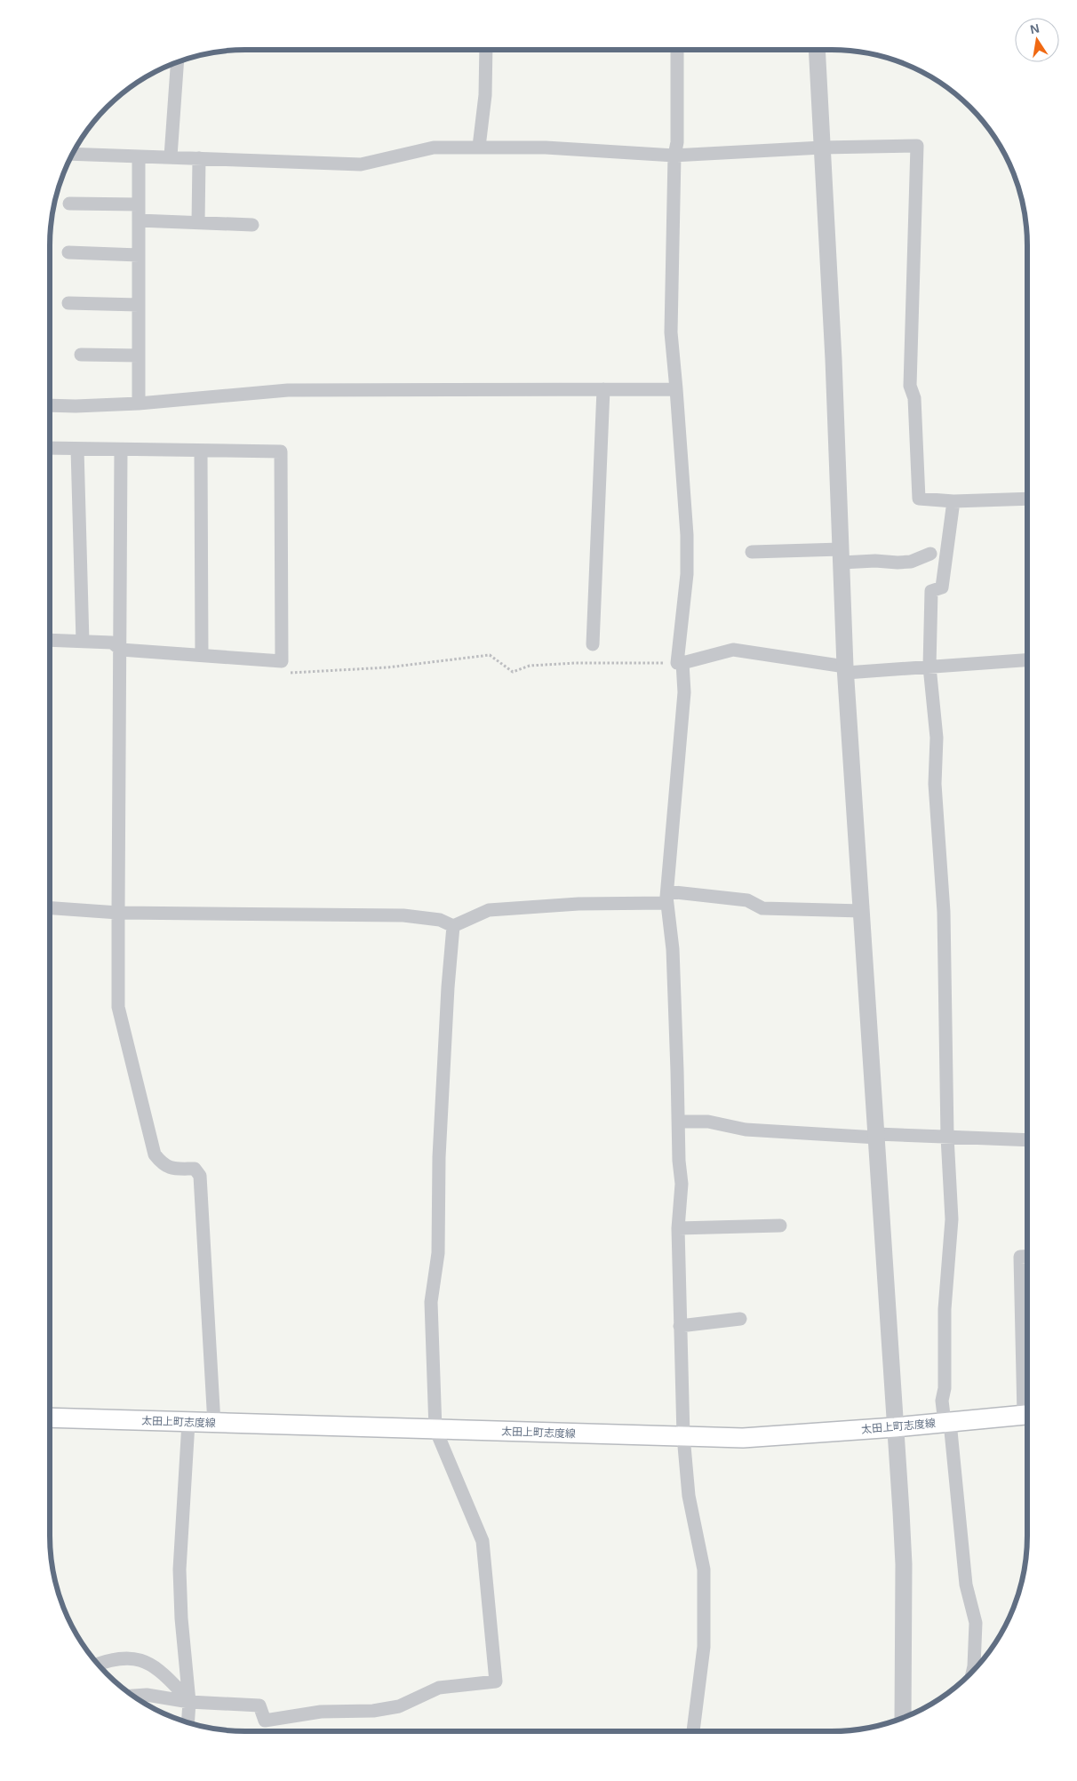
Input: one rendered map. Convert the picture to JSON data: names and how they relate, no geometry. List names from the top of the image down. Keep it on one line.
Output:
{"streets":{"main road":["太田上町志度線"]},"north":"top"}
